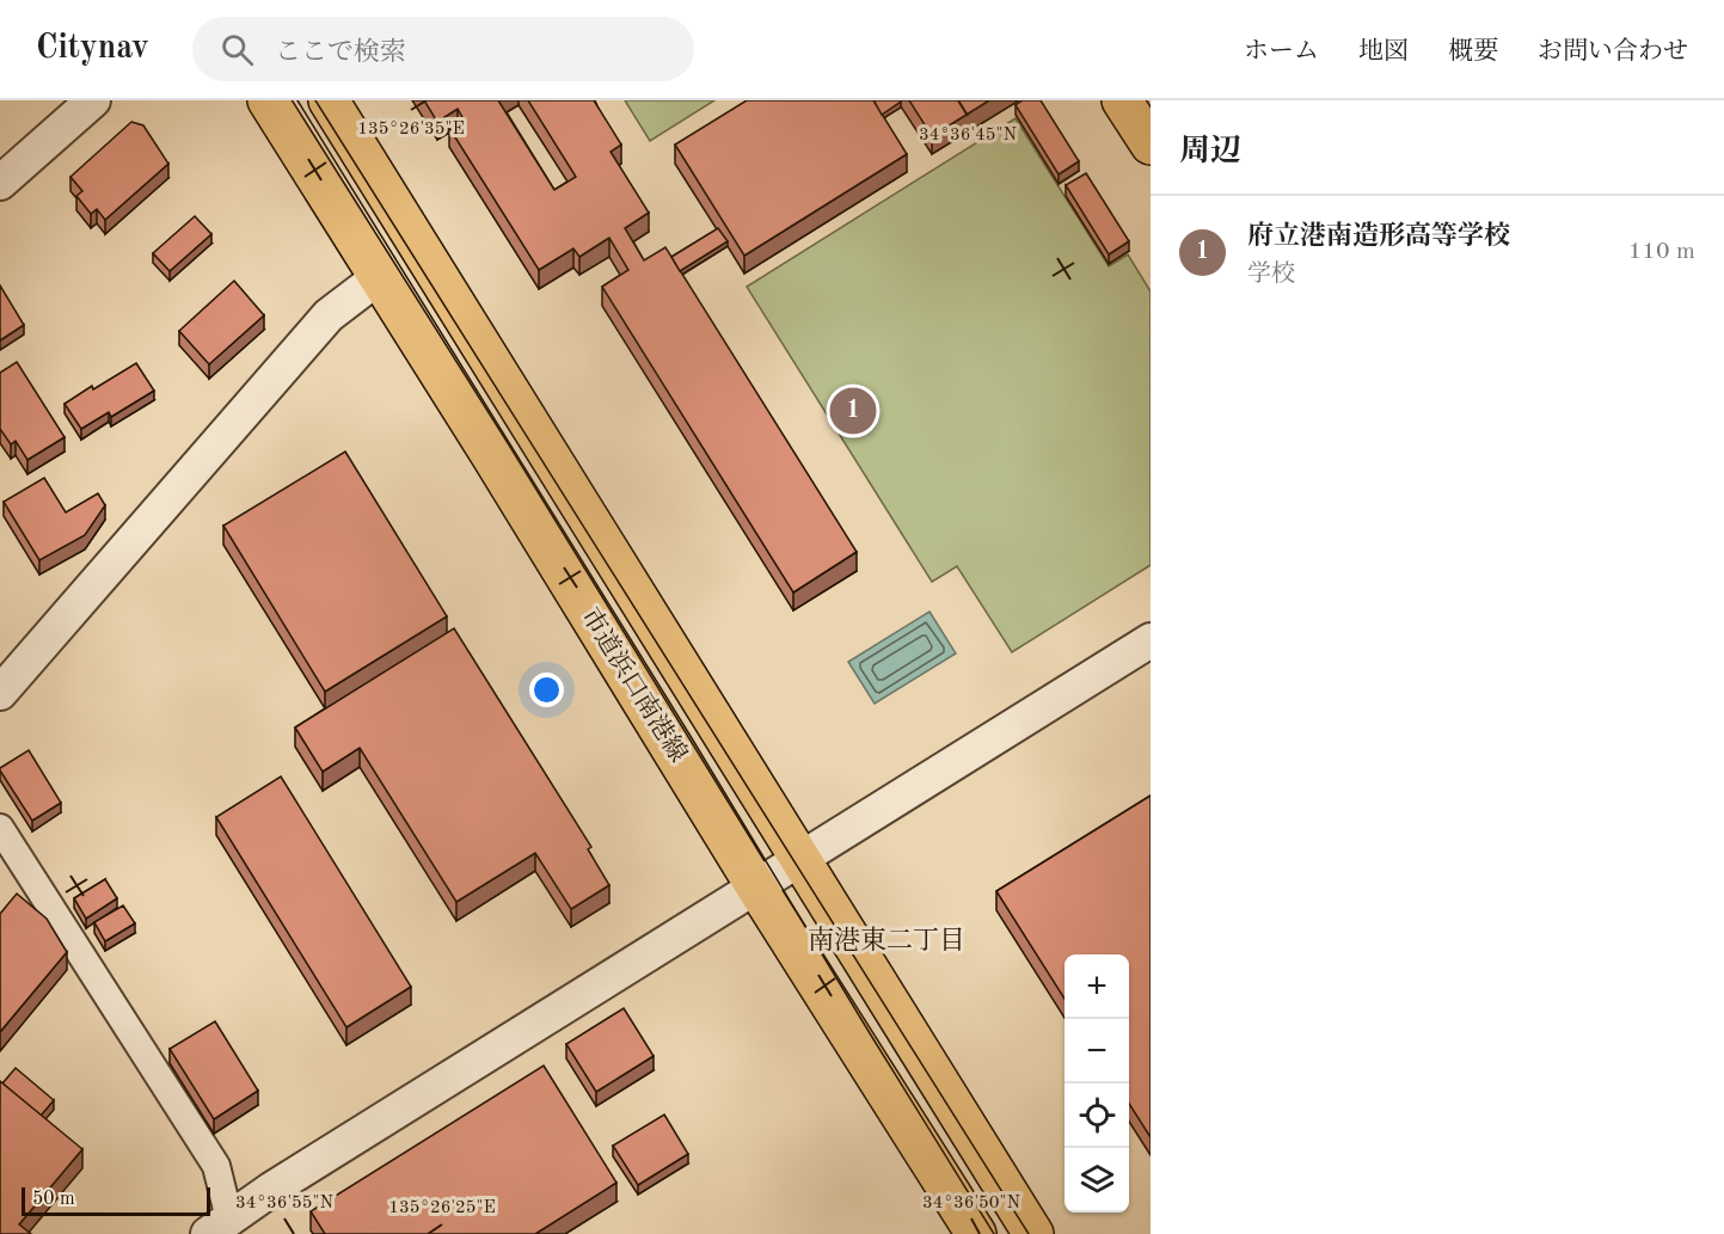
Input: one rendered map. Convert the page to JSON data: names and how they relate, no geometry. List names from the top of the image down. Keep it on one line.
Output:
{"streets":{"main road":["市道浜口南港線"]},"districts":["南港東二丁目"],"scale_bar":"50 m","page":{"header":"Citynav","search":"ここで検索","nav":["ホーム","地図","概要","お問い合わせ"],"heading":"周辺","list":[{"mark":"1","name":"府立港南造形高等学校","note":"学校","value":"110 m"}],"pins":"1","map_buttons":["+","−"],"scale":"50 m"},"coordinates":["135°26'35\"E","34°36'45\"N","34°36'55\"N","34°36'50\"N","135°26'25\"E"]}
